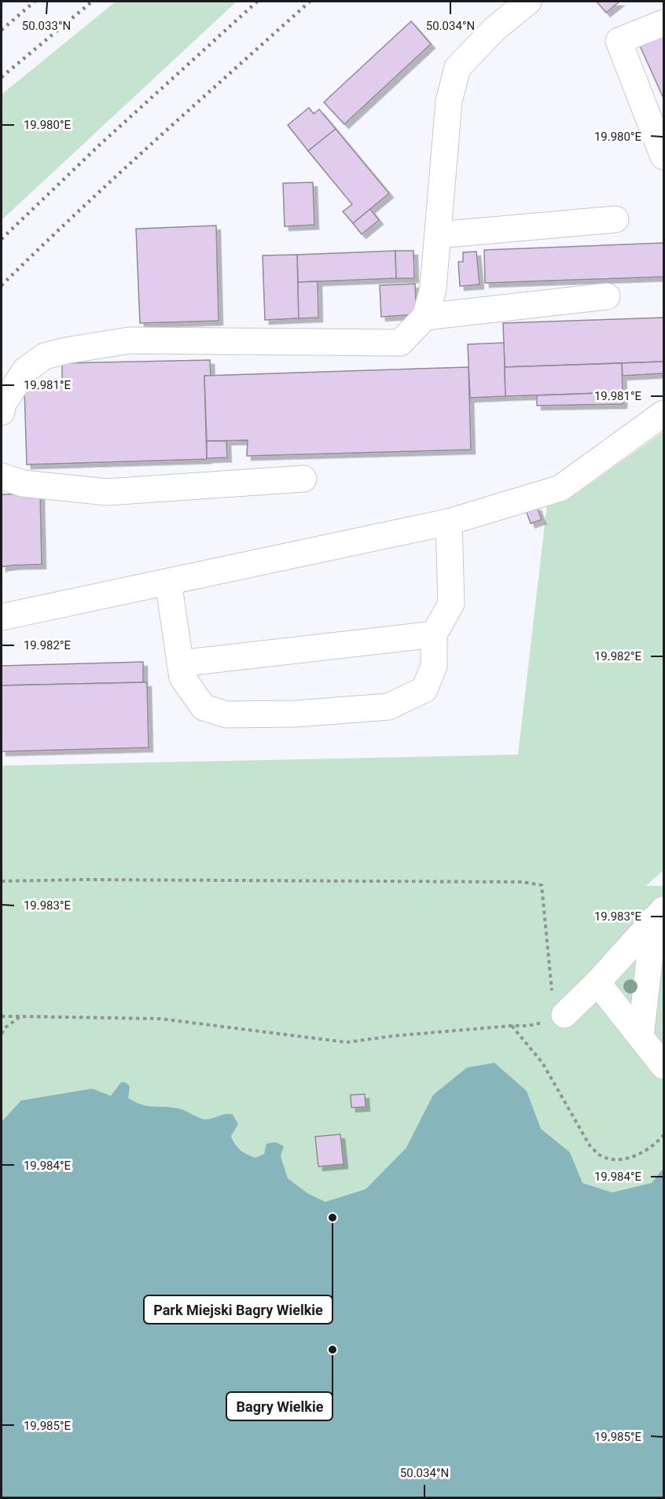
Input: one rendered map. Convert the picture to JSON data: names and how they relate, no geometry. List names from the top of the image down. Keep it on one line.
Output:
{"places":["Park Miejski Bagry Wielkie","Bagry Wielkie"],"coordinates":["50.033°N","50.034°N","19.980°E","19.981°E","19.982°E","19.983°E","19.984°E","19.985°E"]}
